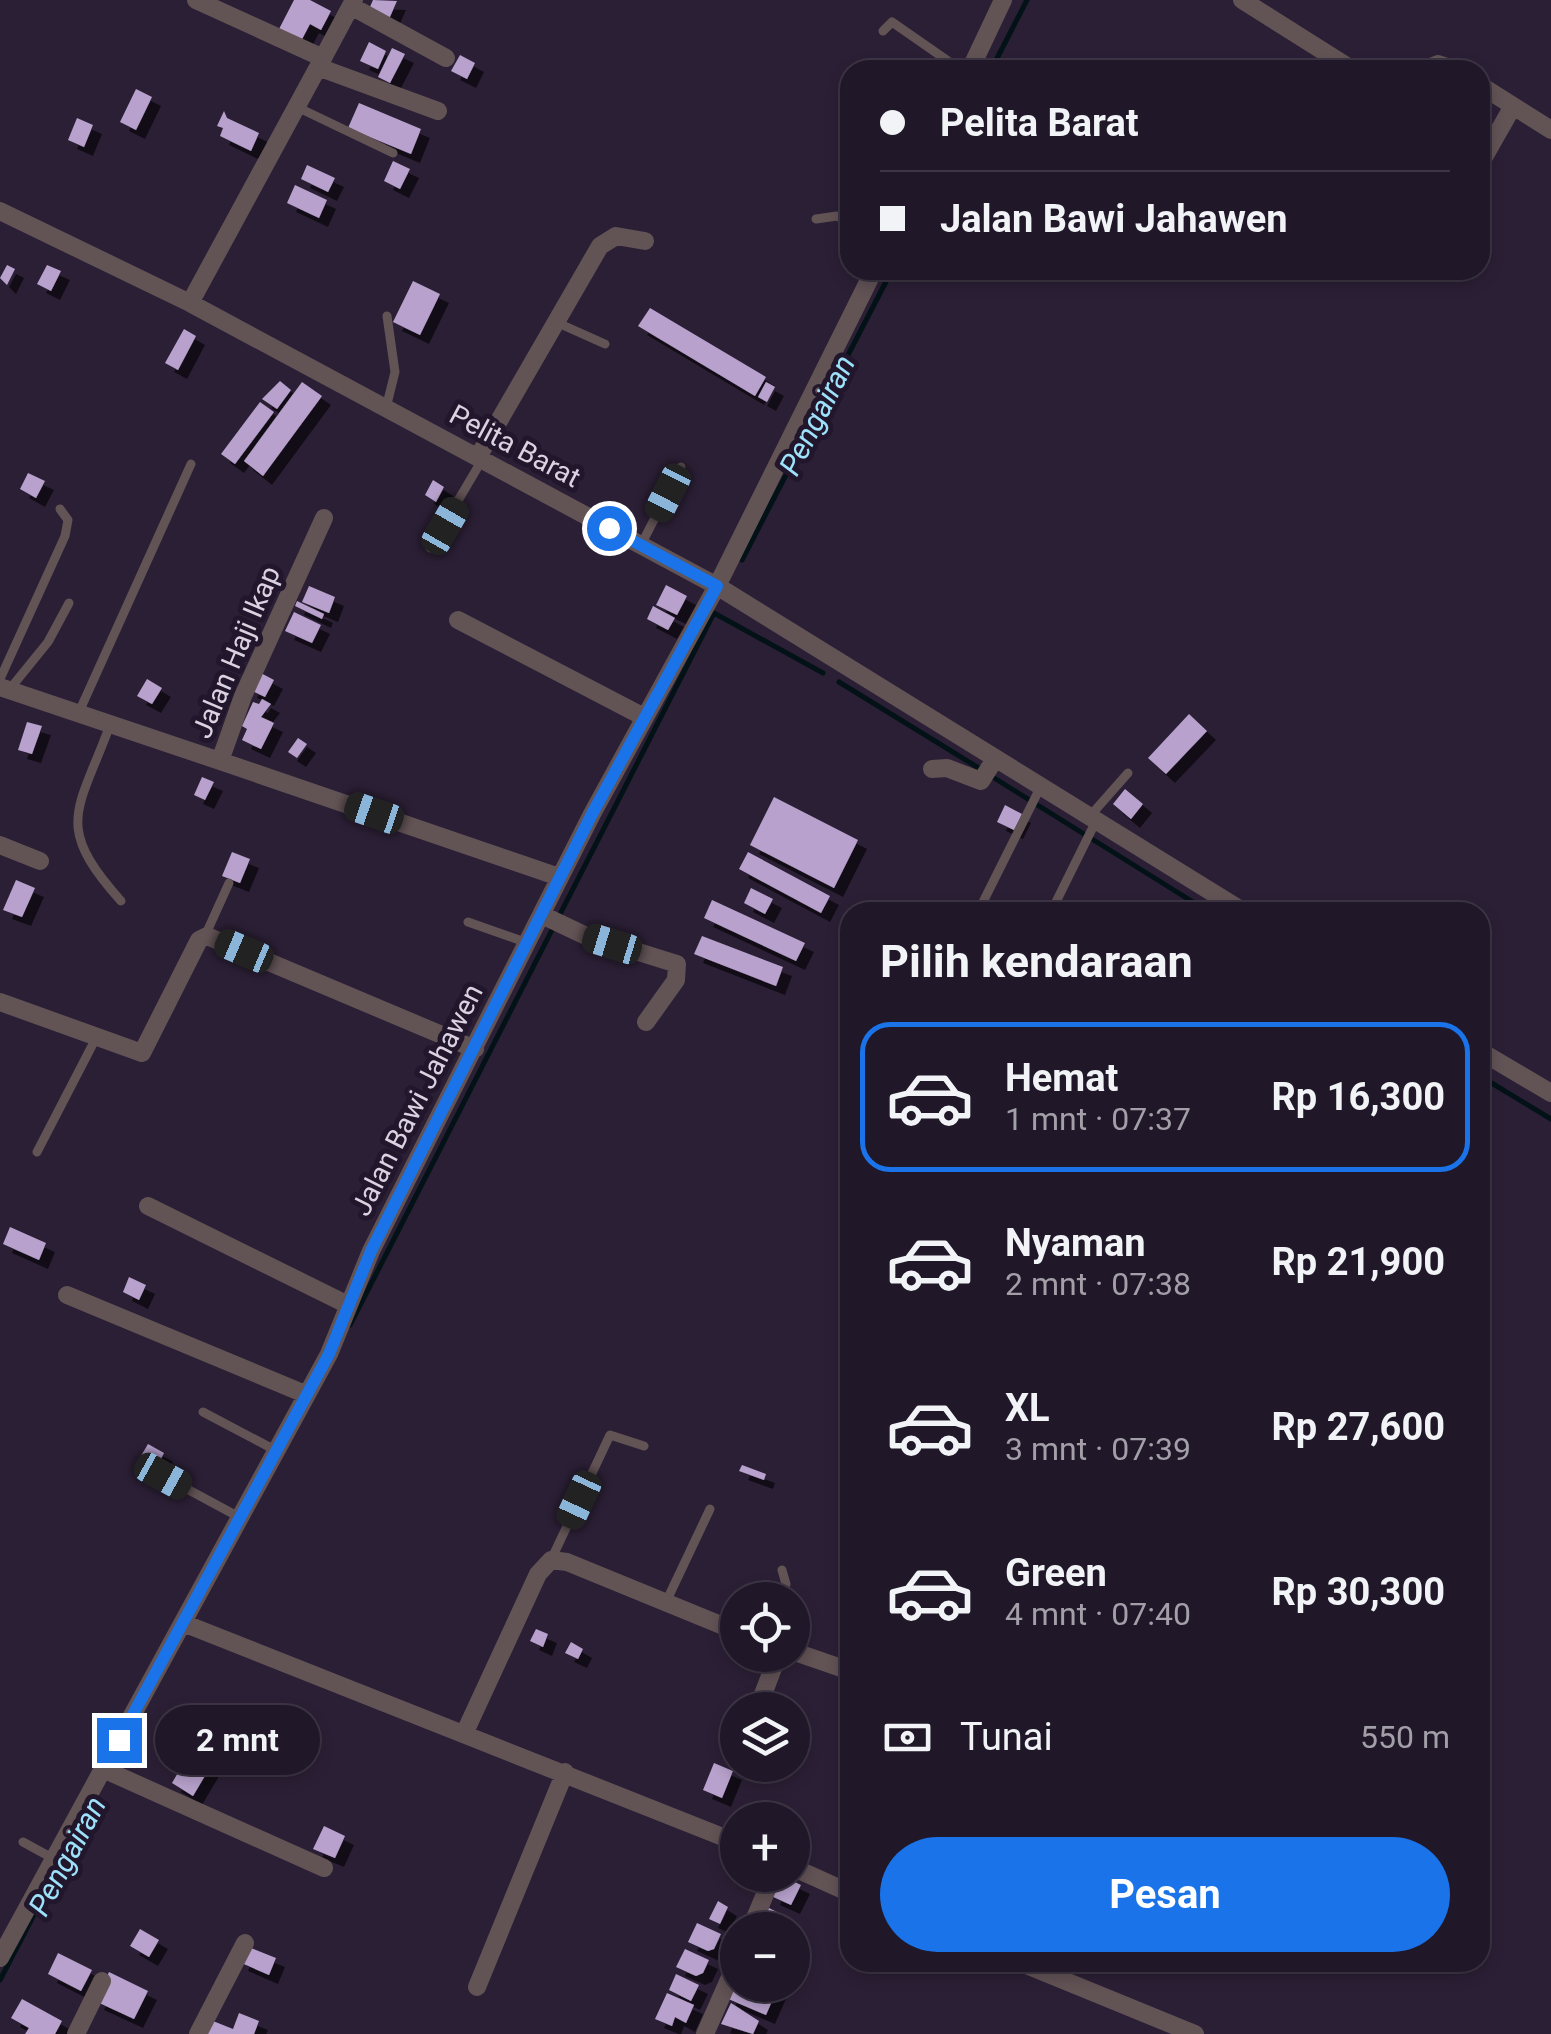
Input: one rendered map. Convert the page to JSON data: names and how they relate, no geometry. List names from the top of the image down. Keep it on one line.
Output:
{"streets":{"street":["Pelita Barat","Jalan Haji Ikap","Jalan Bawi Jahawen"]},"crossings":[["Pelita Barat","Jalan Bawi Jahawen"]],"water":["Pengairan"],"page":{"banner":["Pelita Barat","Jalan Bawi Jahawen"],"heading":"Pilih kendaraan","list":[{"name":"Hemat","note":"1 mnt · 07:37","value":"Rp 16,300"},{"name":"Nyaman","note":"2 mnt · 07:38","value":"Rp 21,900"},{"name":"XL","note":"3 mnt · 07:39","value":"Rp 27,600"},{"name":"Green","note":"4 mnt · 07:40","value":"Rp 30,300"}],"map_buttons":["+","−"],"pay":["Tunai","550 m"],"bubble":"2 mnt","buttons":"Pesan"}}
